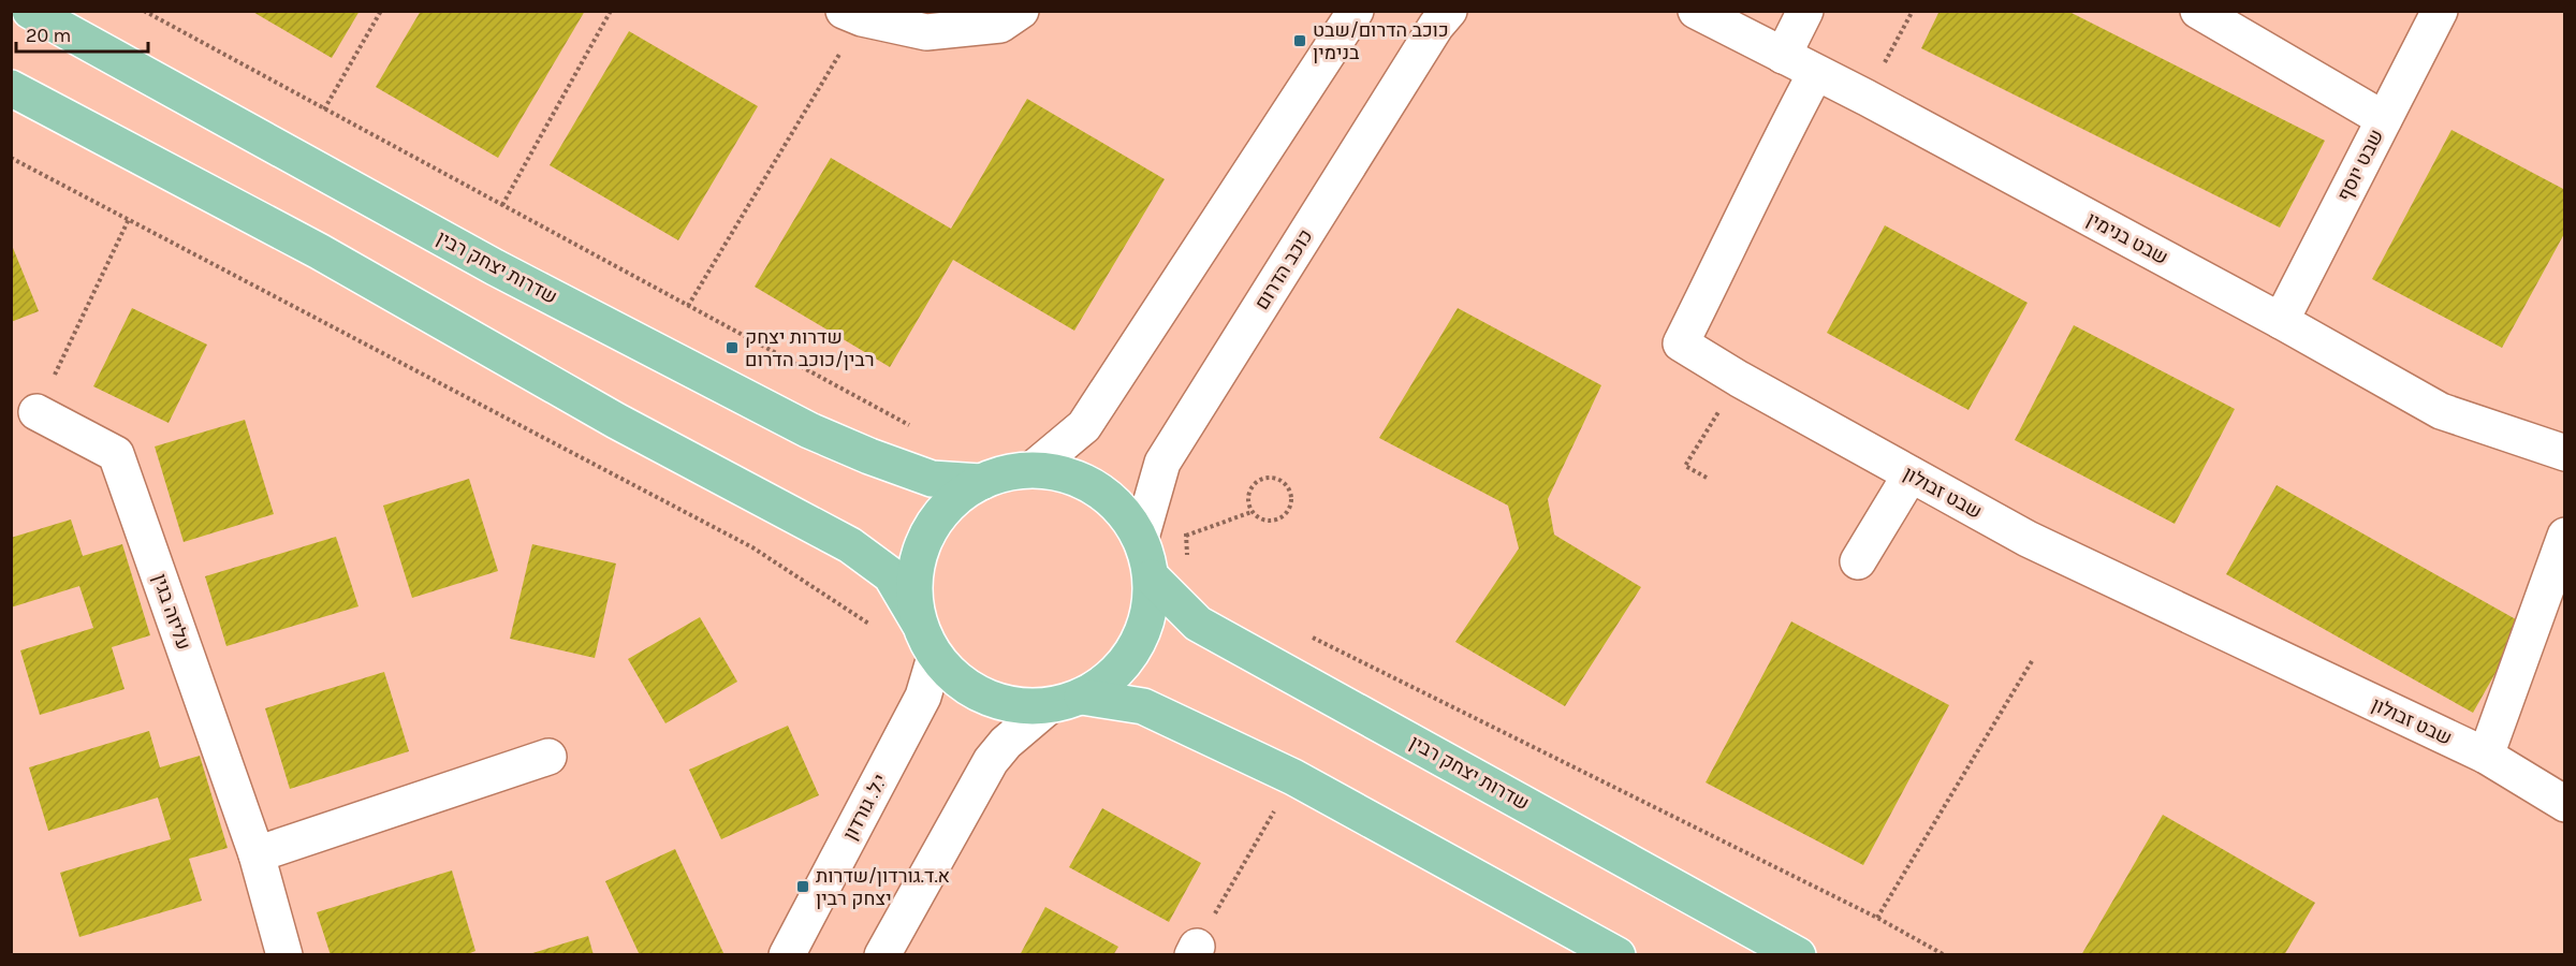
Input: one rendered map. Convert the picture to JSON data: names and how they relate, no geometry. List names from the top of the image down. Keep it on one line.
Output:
{"streets":{"main road":["שדרות יצחק רבין"],"street":["שבט יוסף","שבט בנימין","כוכב הדרום","שבט זבולון","עליזה בגין","י.ל. גורדון"]},"crossings":[["שבט יוסף","שבט בנימין"],["שבט בנימין","שבט זבולון"]],"places":{"transit":["כוכב הדרום/שבט בנימין","שדרות יצחק רבין/כוכב הדרום","א.ד.גורדון/שדרות יצחק רבין"]},"scale_bar":"20 m"}
